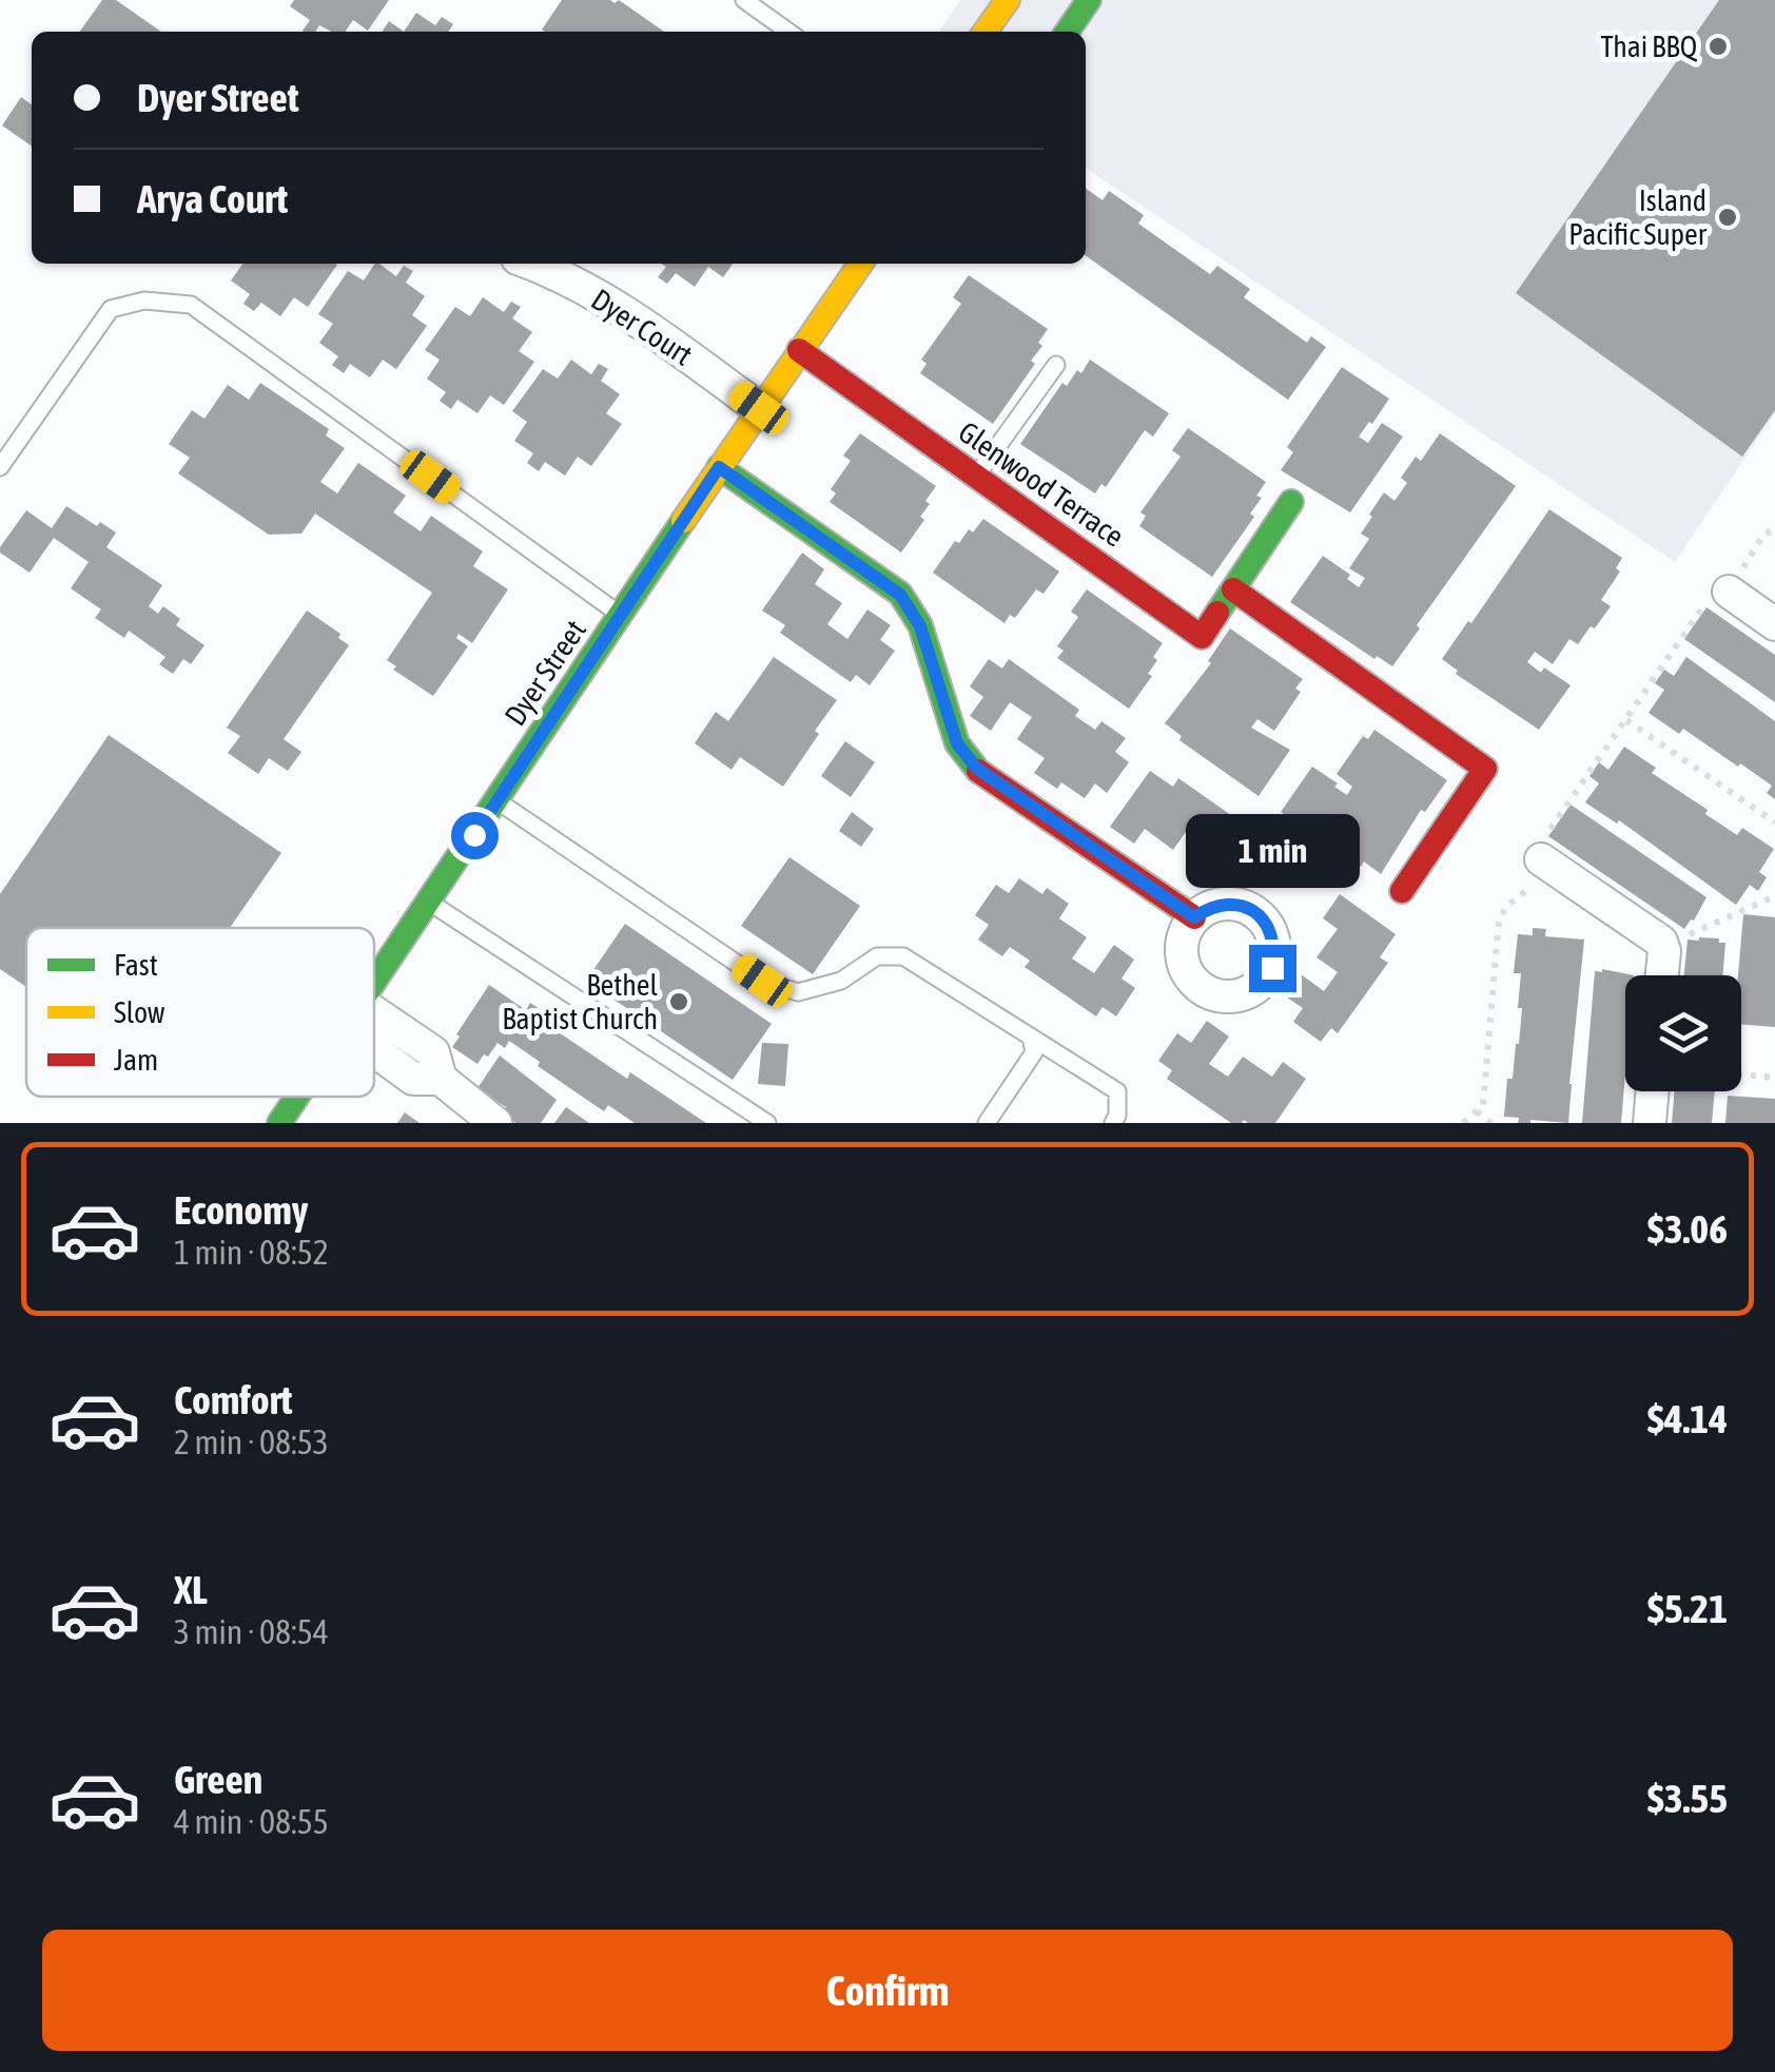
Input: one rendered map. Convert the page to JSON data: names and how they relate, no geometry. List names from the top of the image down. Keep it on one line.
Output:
{"streets":{"street":["Dyer Court","Glenwood Terrace","Dyer Street"]},"crossings":[["Dyer Court","Dyer Street"],["Glenwood Terrace","Dyer Street"]],"places":["Thai BBQ","Island Pacific Super","Bethel Baptist Church"],"legend":["Fast","Slow","Jam"],"page":{"banner":["Dyer Street","Arya Court"],"bubble":"1 min","list":[{"name":"Economy","note":"1 min · 08:52","value":"$3.06"},{"name":"Comfort","note":"2 min · 08:53","value":"$4.14"},{"name":"XL","note":"3 min · 08:54","value":"$5.21"},{"name":"Green","note":"4 min · 08:55","value":"$3.55"}],"buttons":"Confirm"}}
